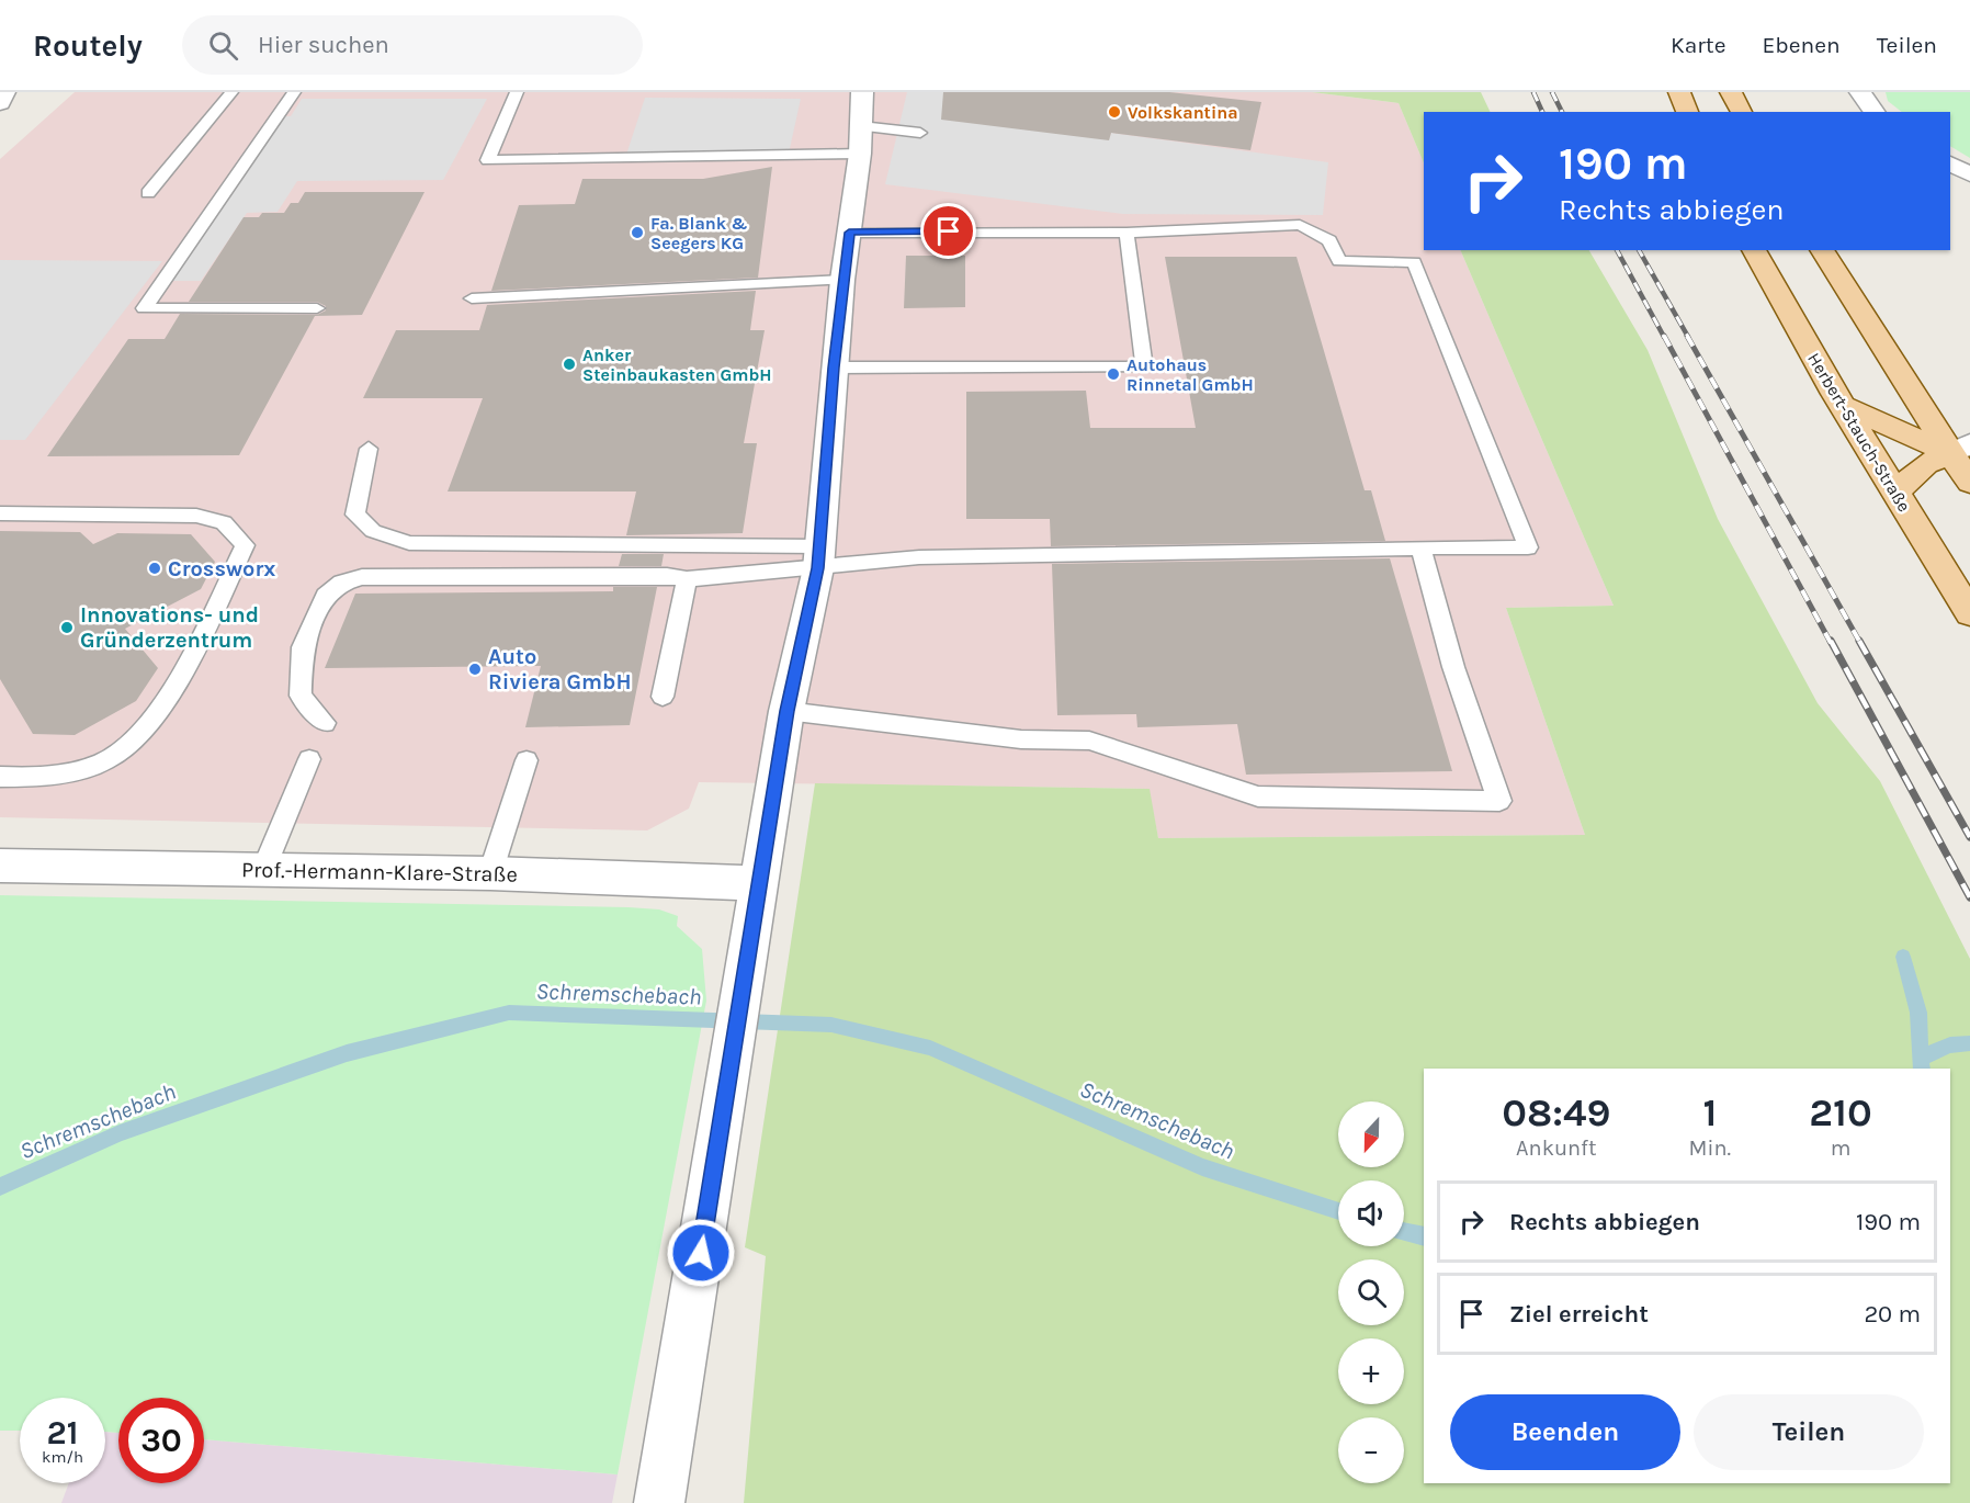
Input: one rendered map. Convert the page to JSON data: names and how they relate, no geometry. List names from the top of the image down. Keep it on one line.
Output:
{"streets":{"main road":["Herbert-Stauch-Straße"],"street":["Prof.-Hermann-Klare-Straße"]},"water":["Schremschebach"],"places":["Volkskantina","Fa. Blank & Seegers KG","Anker Steinbaukasten GmbH","Autohaus Rinnetal GmbH","Crossworx","Innovations- und Gründerzentrum","Auto Riviera GmbH"],"north":"bottom","page":{"header":"Routely","search":"Hier suchen","nav":["Karte","Ebenen","Teilen"],"turn":["190 m","Rechts abbiegen"],"eta":["08:49","Ankunft","1","Min.","210","m"],"map_buttons":["+","−"],"list":[{"name":"Rechts abbiegen","value":"190 m"},{"name":"Ziel erreicht","value":"20 m"}],"buttons":["Beenden","Teilen"],"speed":"21 km/h","limit":"30"}}
